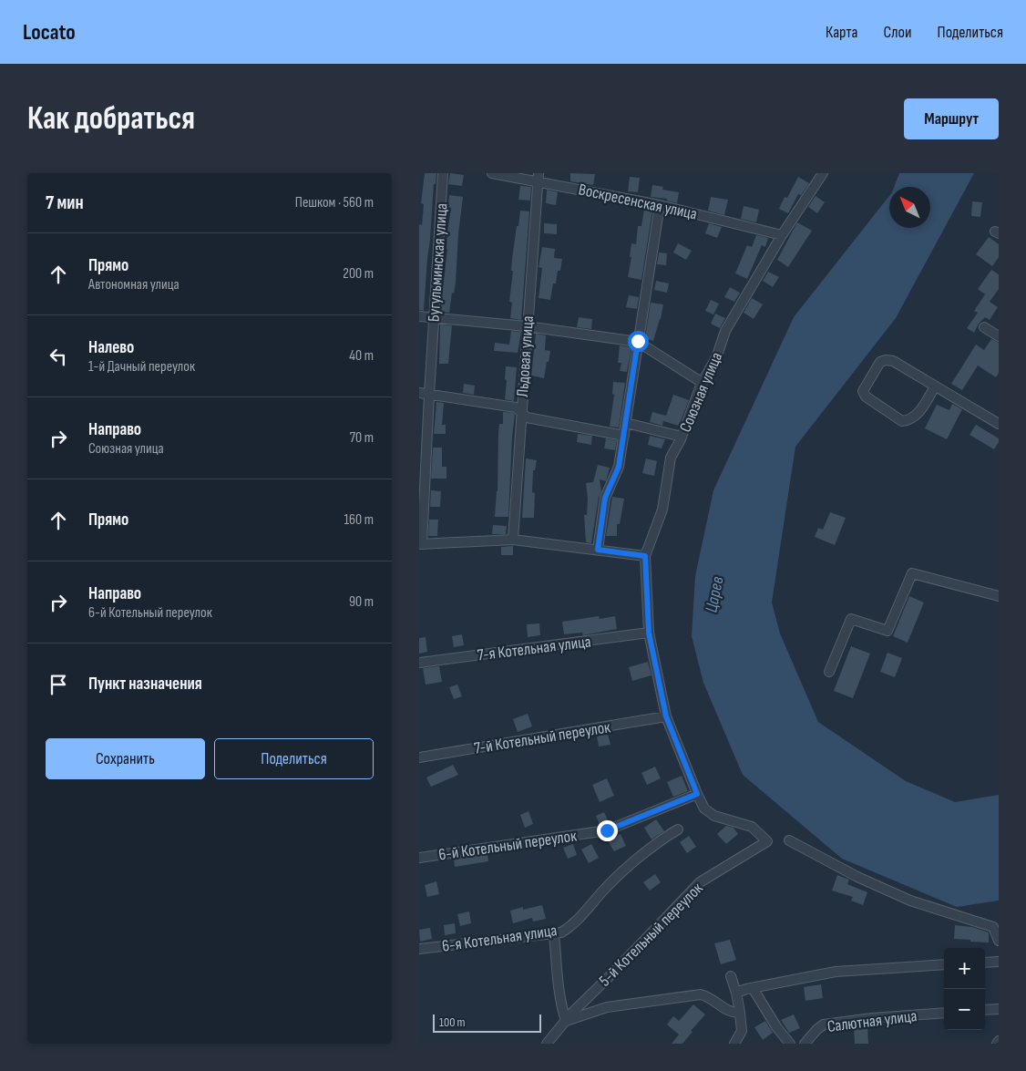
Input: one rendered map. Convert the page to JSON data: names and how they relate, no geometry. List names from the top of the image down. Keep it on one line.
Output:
{"streets":{"street":["Воскресенская улица","Бугульминская улица","Льдовая улица","Союзная улица","7-я Котельная улица","7-й Котельный переулок","6-й Котельный переулок","5-й Котельный переулок","6-я Котельная улица","Салютная улица"]},"crossings":[["Воскресенская улица","Льдовая улица"],["Воскресенская улица","Союзная улица"],["Союзная улица","7-я Котельная улица"],["Союзная улица","7-й Котельный переулок"],["Союзная улица","6-й Котельный переулок"],["Союзная улица","5-й Котельный переулок"]],"water":["Царев"],"scale_bar":"100 m","north":"top left","page":{"header":"Locato","nav":["Карта","Слои","Поделиться"],"buttons":["Маршрут",["Сохранить","Поделиться"]],"title":"Как добраться","heading":["7 мин","Пешком · 560 m"],"list":[["Прямо","Автономная улица","200 m"],["Налево","1-й Дачный переулок","40 m"],["Направо","Союзная улица","70 m"],["Прямо","160 m"],["Направо","6-й Котельный переулок","90 m"],"Пункт назначения"],"map_buttons":["+","−"],"scale":"100 m"}}
